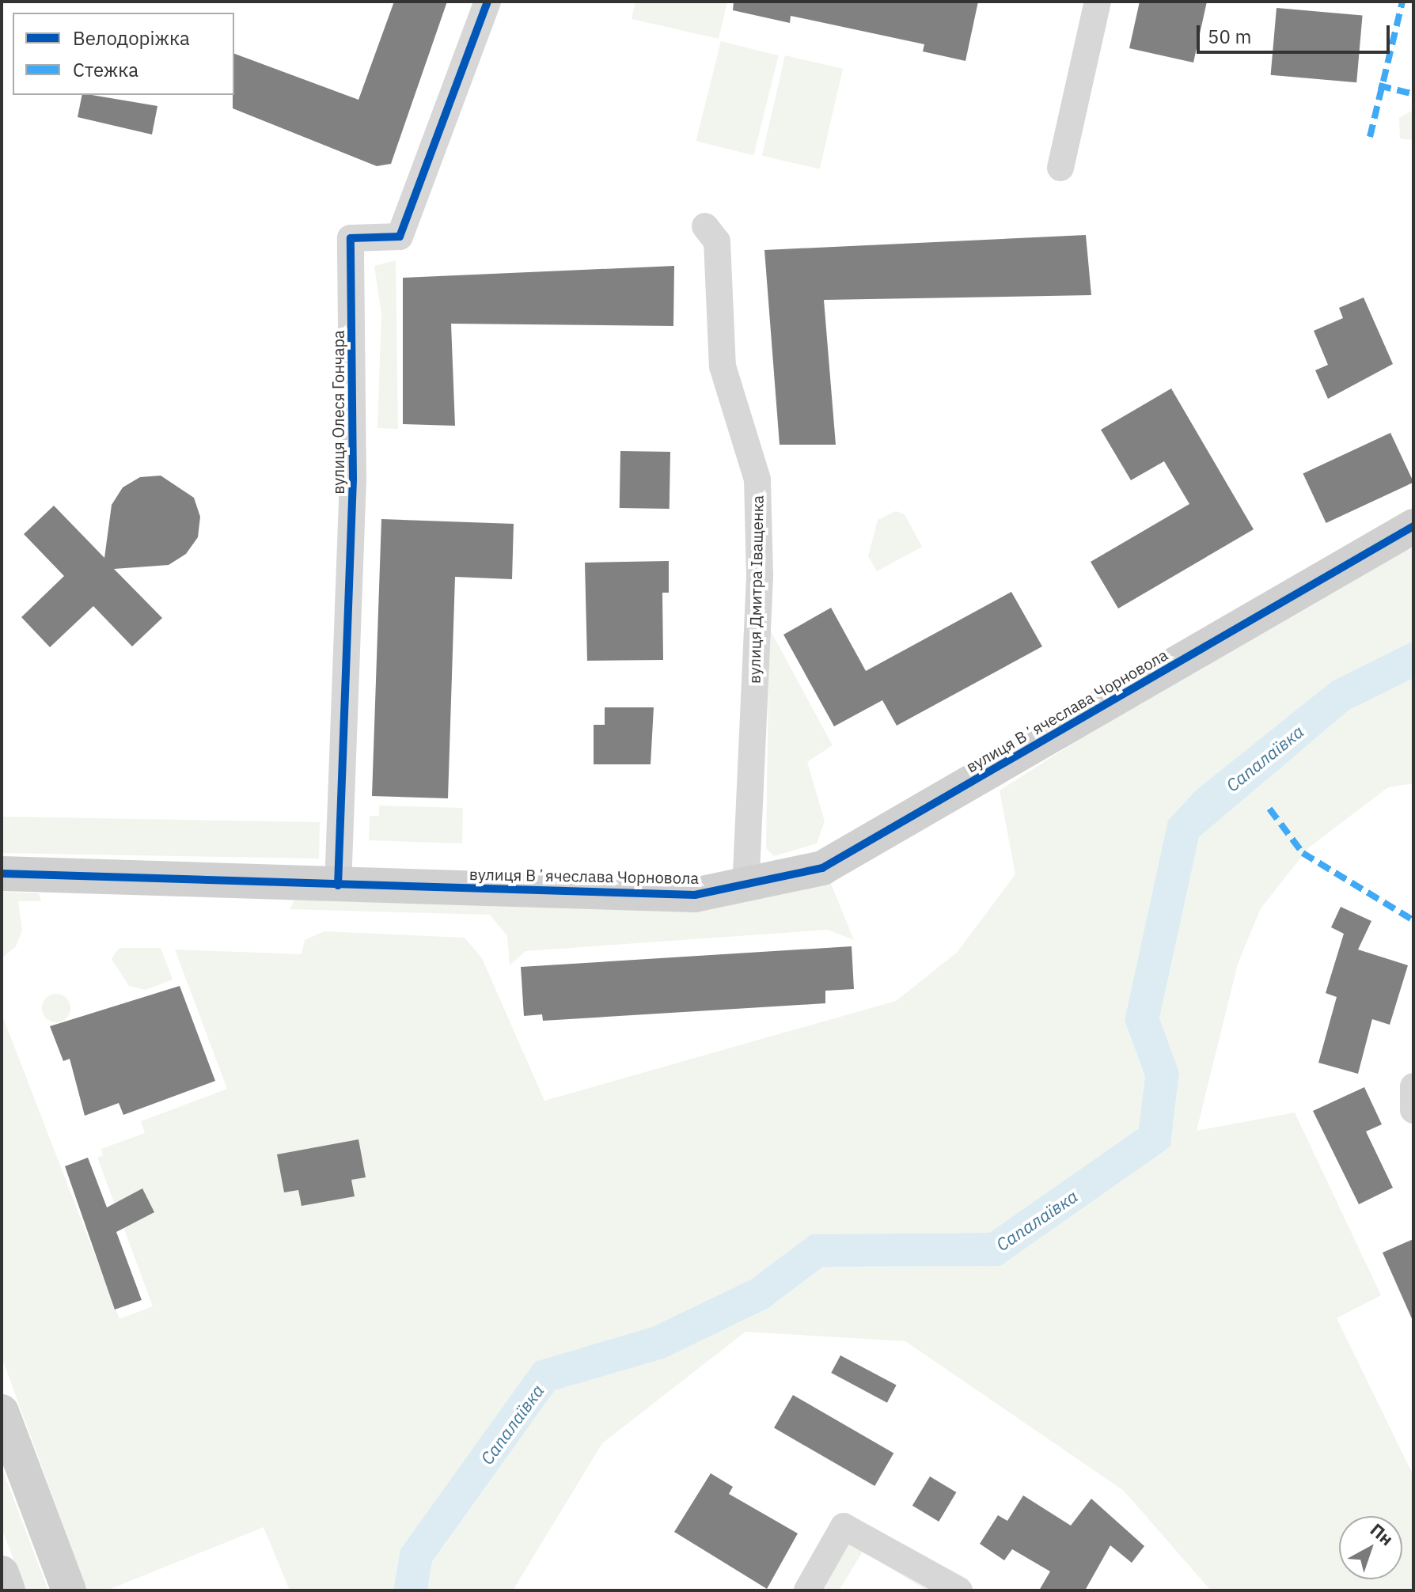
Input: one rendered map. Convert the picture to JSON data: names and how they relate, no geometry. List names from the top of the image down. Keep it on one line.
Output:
{"streets":{"street":["вулиця Олеся Гончара","вулиця Дмитра Іващенка","вулиця Вʼячеслава Чорновола"]},"crossings":[["вулиця Олеся Гончара","вулиця Вʼячеслава Чорновола"],["вулиця Дмитра Іващенка","вулиця Вʼячеслава Чорновола"]],"water":["Сапалаївка"],"legend":["Велодоріжка","Стежка"],"scale_bar":"50 m","north":"top right"}
